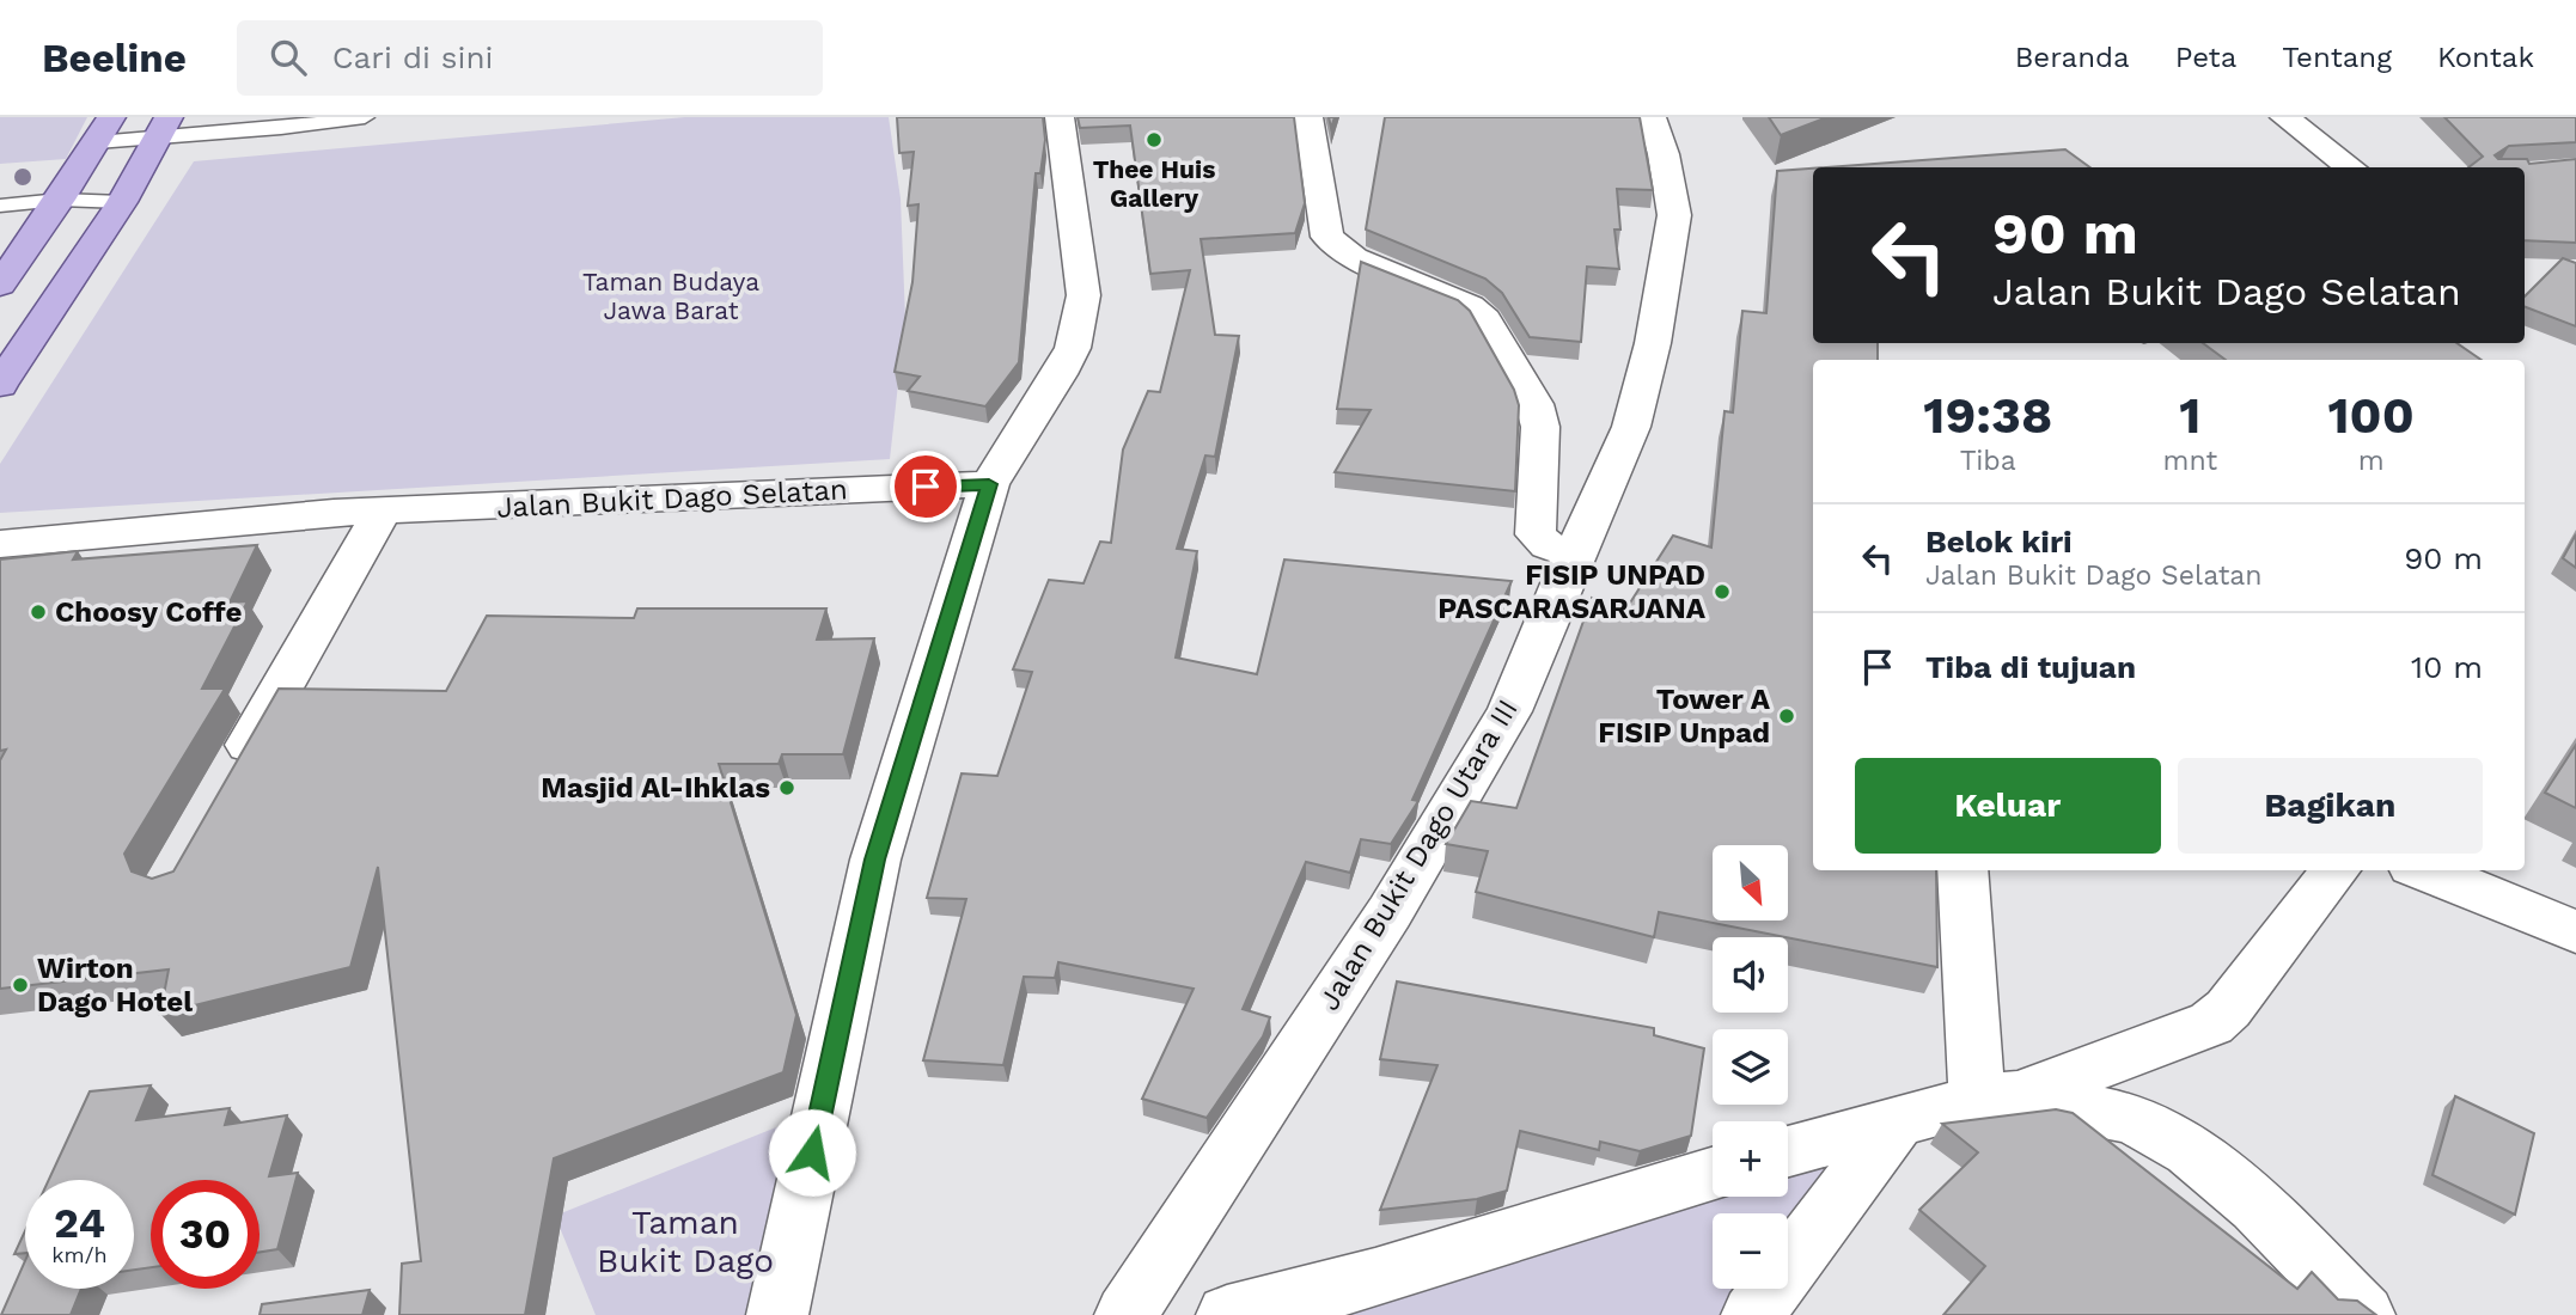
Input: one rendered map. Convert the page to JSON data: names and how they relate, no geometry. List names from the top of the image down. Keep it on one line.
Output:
{"streets":{"street":["Jalan Bukit Dago Selatan","Jalan Bukit Dago Utara III"]},"parks":["Taman Budaya Jawa Barat","Taman Bukit Dago"],"places":["Thee Huis Gallery","FISIP UNPAD PASCARASARJANA","Choosy Coffe","Tower A FISIP Unpad","Masjid Al-Ihklas","Wirton Dago Hotel"],"north":"bottom right","page":{"header":"Beeline","search":"Cari di sini","nav":["Beranda","Peta","Tentang","Kontak"],"turn":["90 m","Jalan Bukit Dago Selatan"],"eta":["19:38","Tiba","1","mnt","100","m"],"list":[{"name":"Belok kiri","note":"Jalan Bukit Dago Selatan","value":"90 m"},{"name":"Tiba di tujuan","value":"10 m"}],"buttons":["Keluar","Bagikan"],"map_buttons":["+","−"],"speed":"24 km/h","limit":"30"}}
